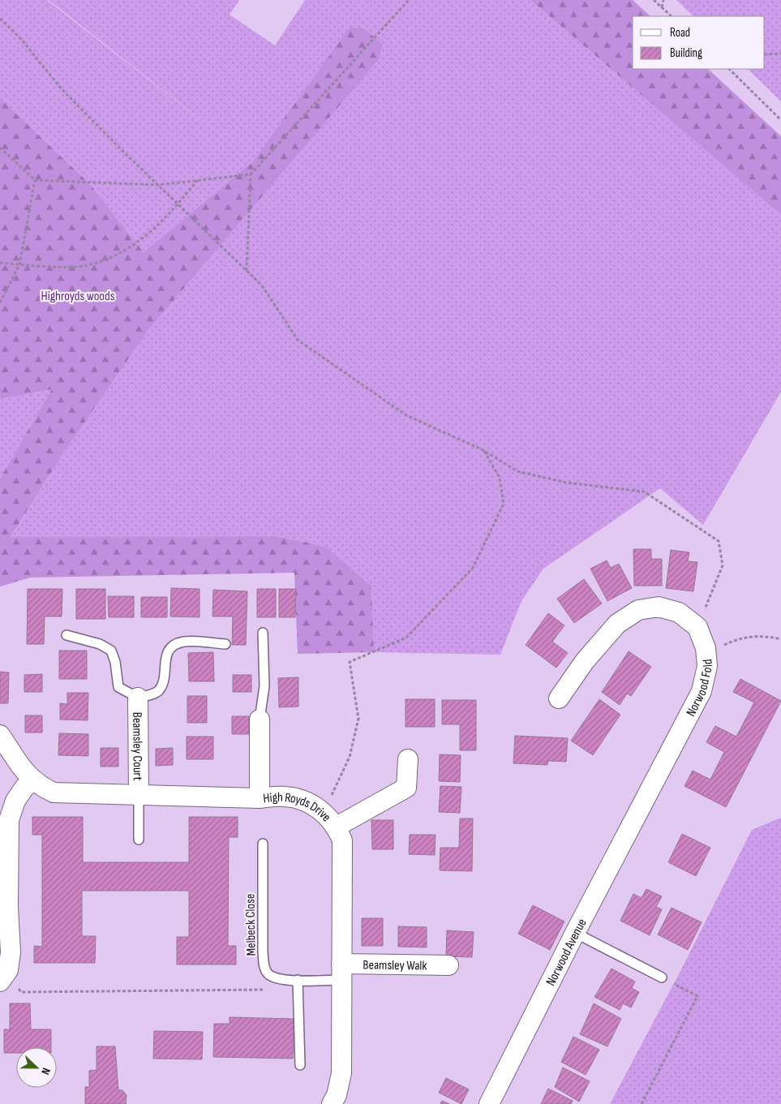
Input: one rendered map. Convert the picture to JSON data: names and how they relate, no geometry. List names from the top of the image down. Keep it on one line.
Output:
{"streets":{"street":["Norwood Fold","Beamsley Court","High Royds Drive","Norwood Avenue","Beamsley Walk"],"lane":["Melbeck Close"]},"crossings":[["Norwood Fold","Norwood Avenue"],["Beamsley Court","High Royds Drive"],["High Royds Drive","Beamsley Walk"]],"parks":["Highroyds woods"],"legend":["Road","Building"],"north":"right"}
